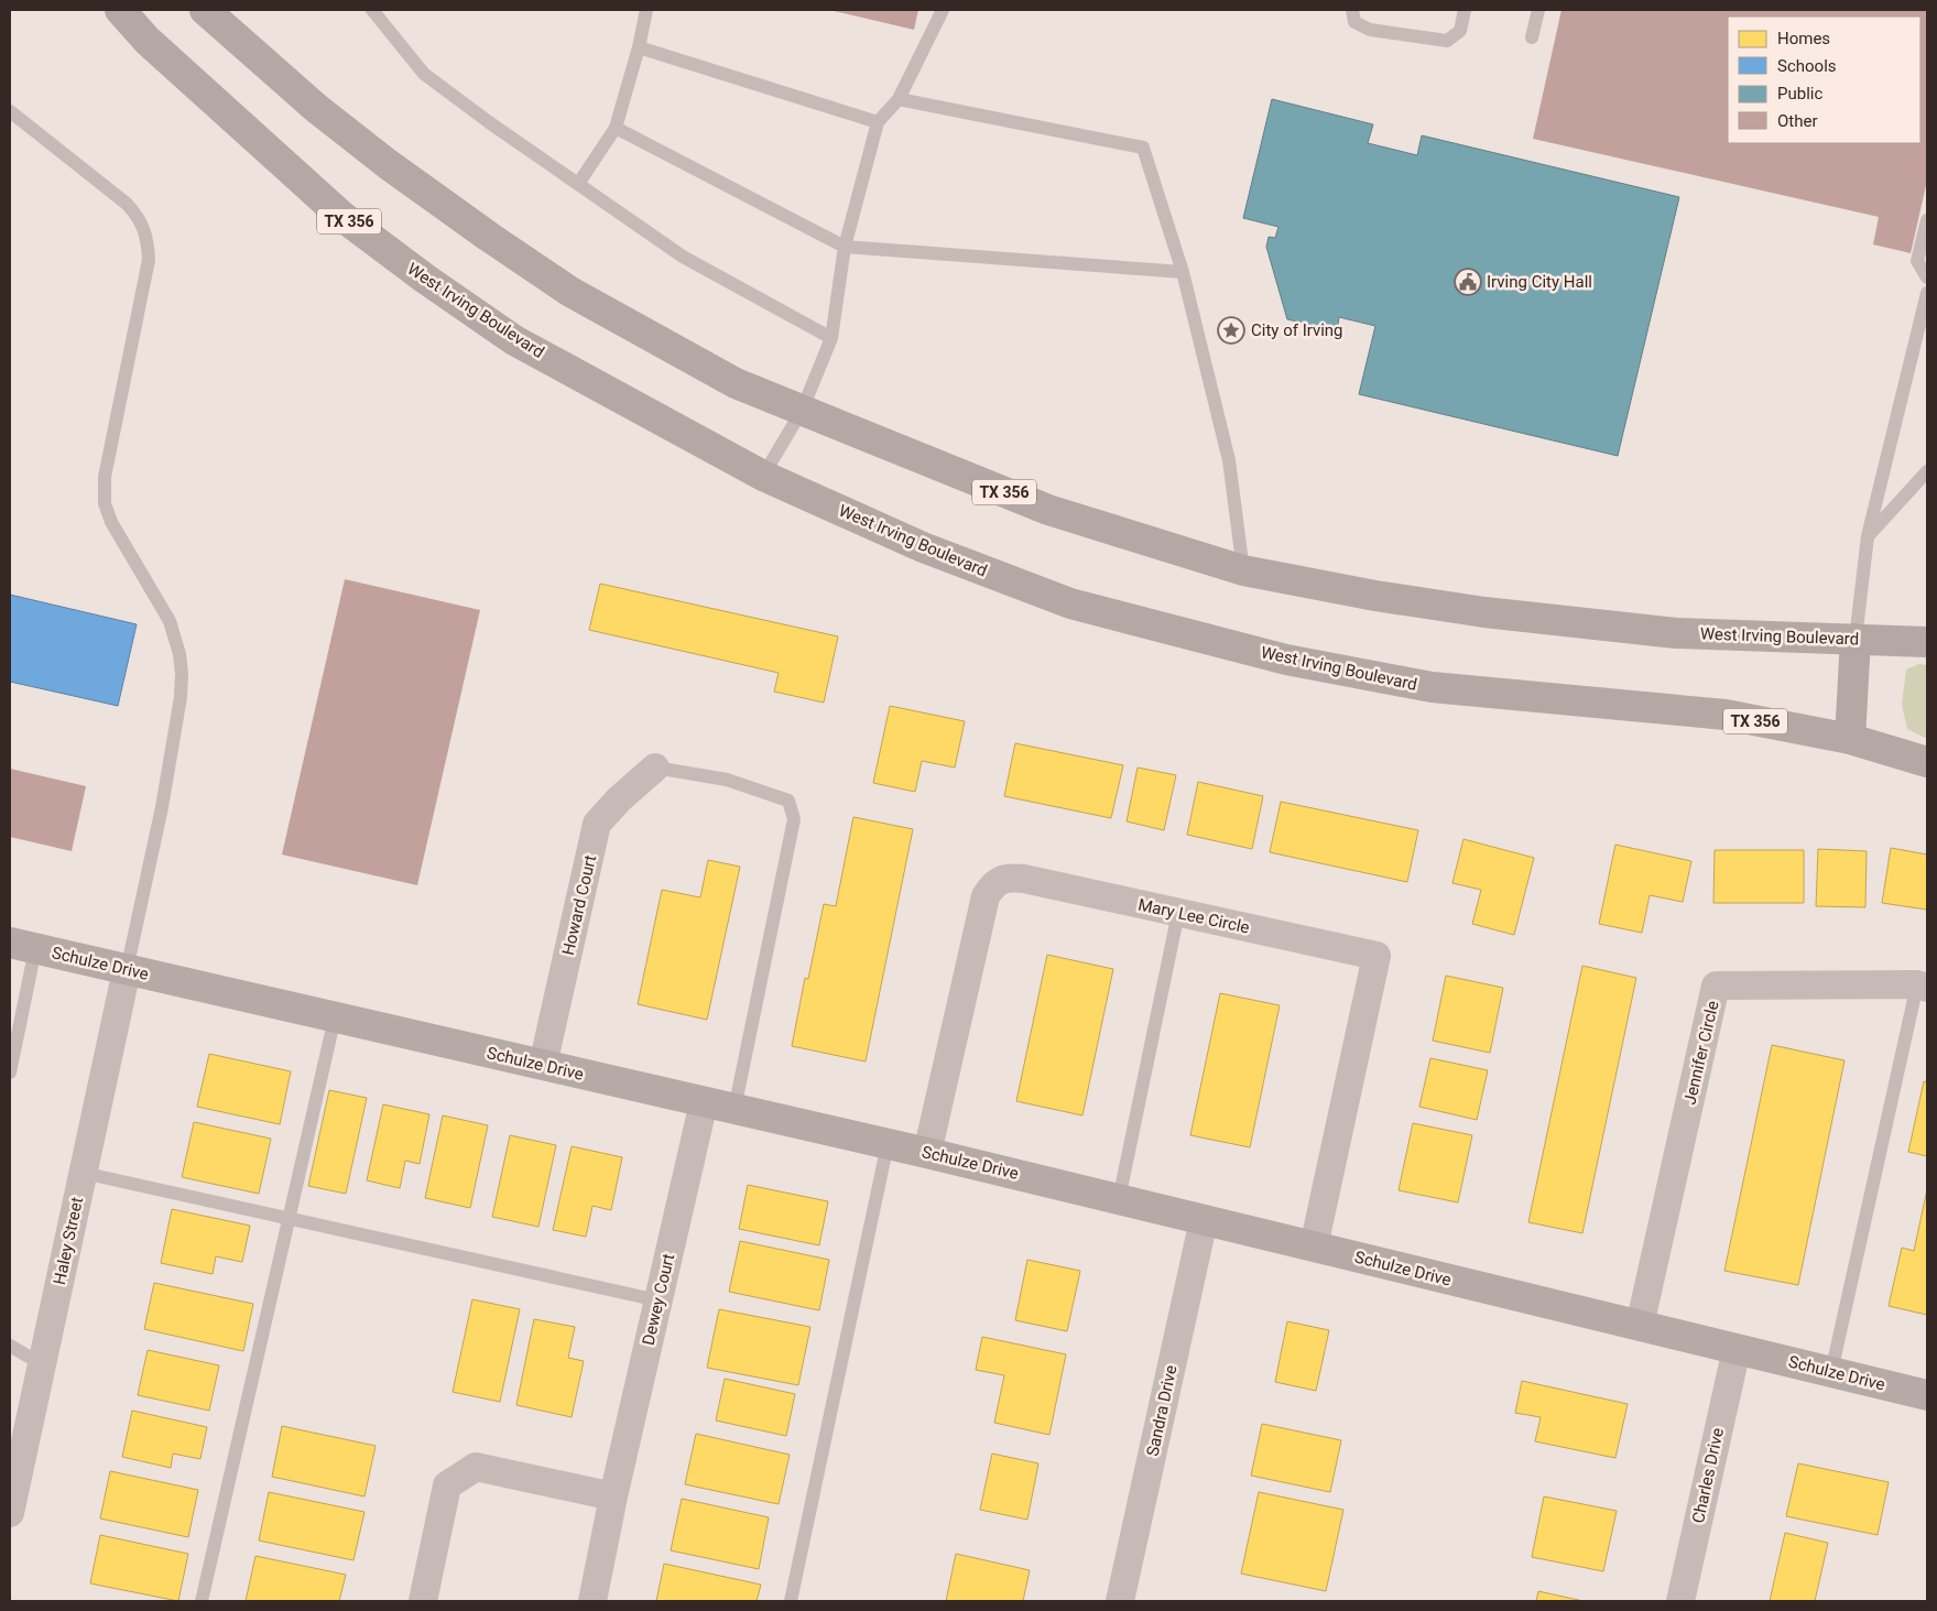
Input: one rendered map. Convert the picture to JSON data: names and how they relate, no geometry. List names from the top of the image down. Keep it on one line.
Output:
{"streets":{"main road":["TX 356","West Irving Boulevard"],"street":["Howard Court","Mary Lee Circle","Schulze Drive","Jennifer Circle","Haley Street","Dewey Court","Sandra Drive","Charles Drive"]},"crossings":[["TX 356","West Irving Boulevard"],["Howard Court","Schulze Drive"],["Mary Lee Circle","Schulze Drive"],["Schulze Drive","Jennifer Circle"],["Schulze Drive","Haley Street"],["Schulze Drive","Dewey Court"],["Schulze Drive","Sandra Drive"],["Schulze Drive","Charles Drive"]],"places":{"public building":["Irving City Hall"],"place":["City of Irving"]},"legend":["Homes","Schools","Public","Other"]}
